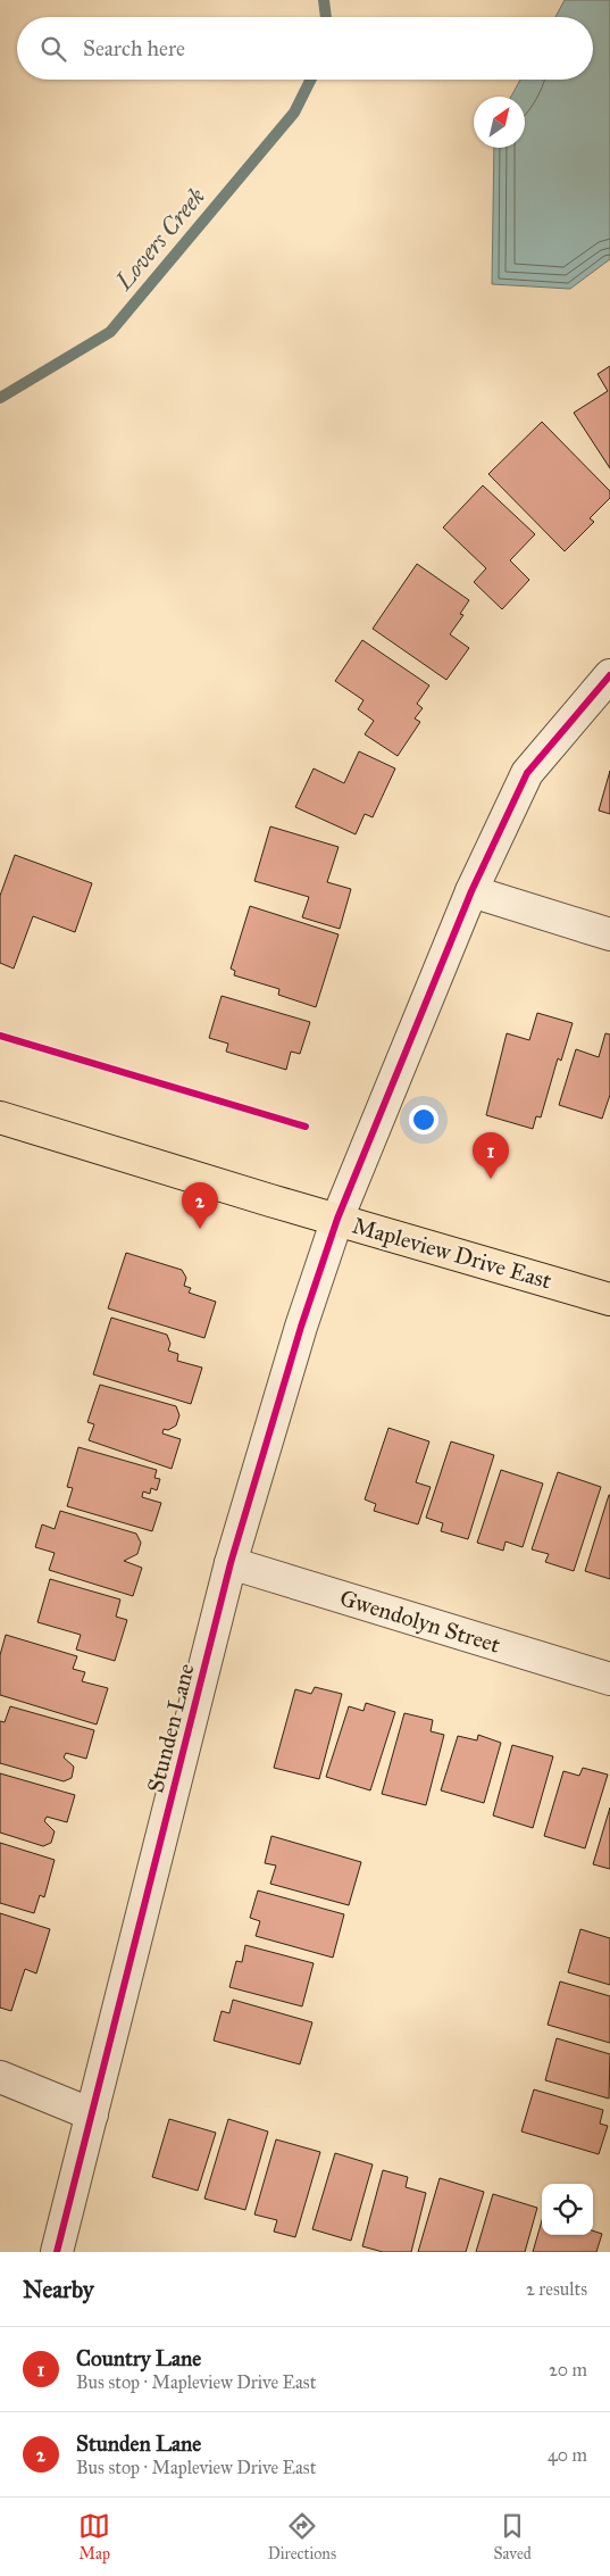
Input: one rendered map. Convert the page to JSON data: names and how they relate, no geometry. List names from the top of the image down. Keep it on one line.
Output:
{"streets":{"main road":["Mapleview Drive East"],"street":["Gwendolyn Street","Stunden Lane"]},"crossings":[["Mapleview Drive East","Stunden Lane"],["Gwendolyn Street","Stunden Lane"]],"water":["Lovers Creek"],"north":"top right","page":{"search":"Search here","pins":["1","2"],"heading":["Nearby","2 results"],"list":[{"mark":"1","name":"Country Lane","note":"Bus stop · Mapleview Drive East","value":"20 m"},{"mark":"2","name":"Stunden Lane","note":"Bus stop · Mapleview Drive East","value":"40 m"}],"nav":["Map","Directions","Saved"]}}
